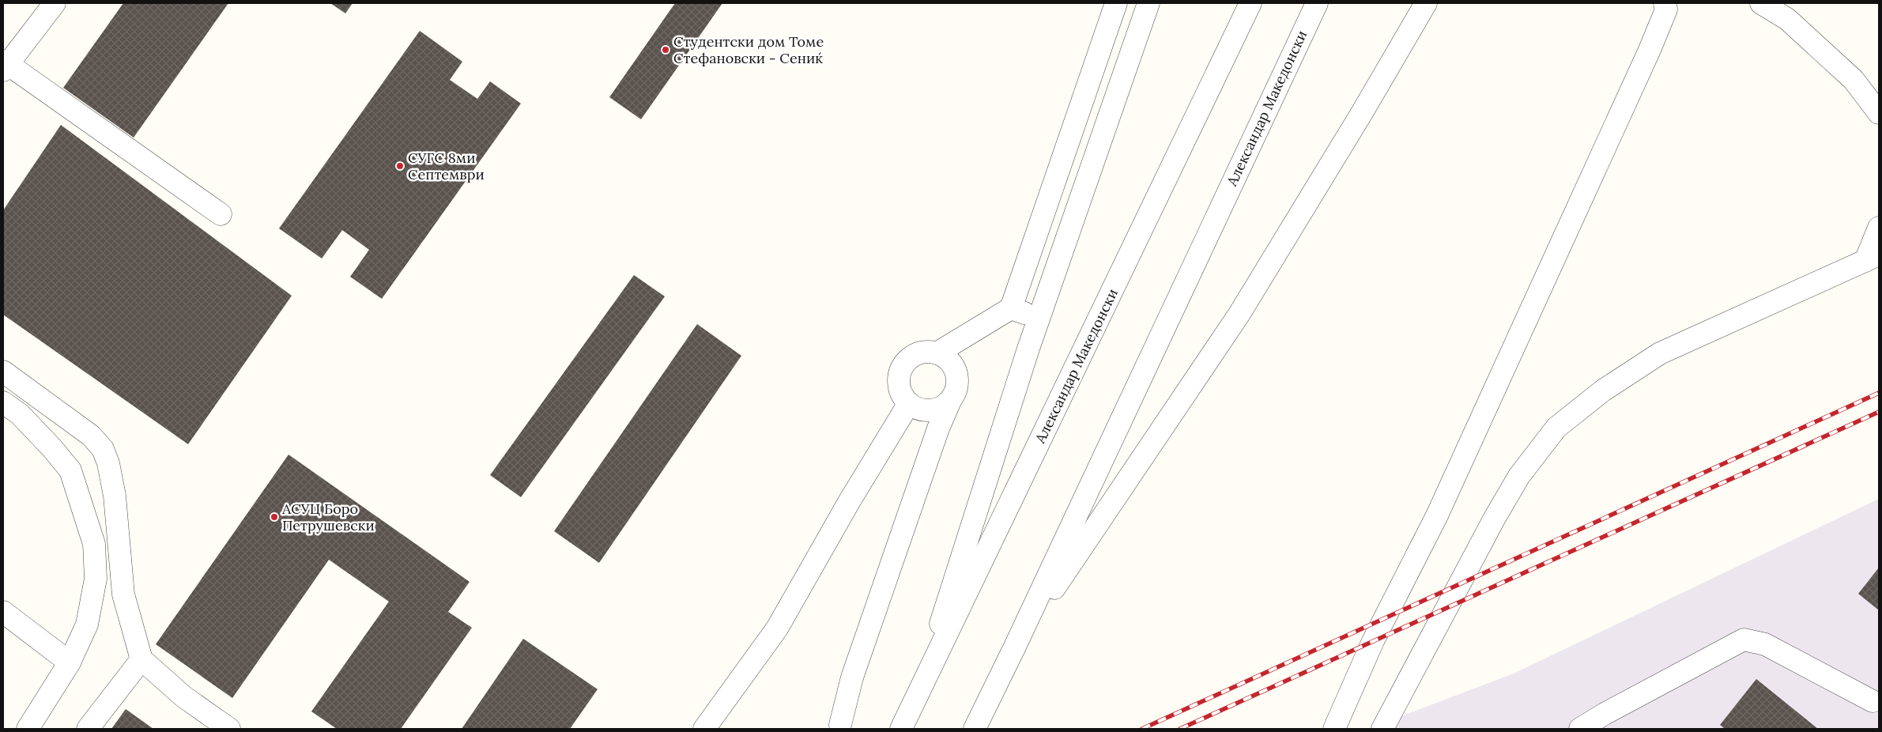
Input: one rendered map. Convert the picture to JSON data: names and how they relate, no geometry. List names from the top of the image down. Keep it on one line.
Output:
{"streets":{"street":["Александар Македонски"]},"places":["Студентски дом Томе Стефановски - Сениќ","СУГС 8ми Септември","АСУЦ Боро Петрушевски"]}
